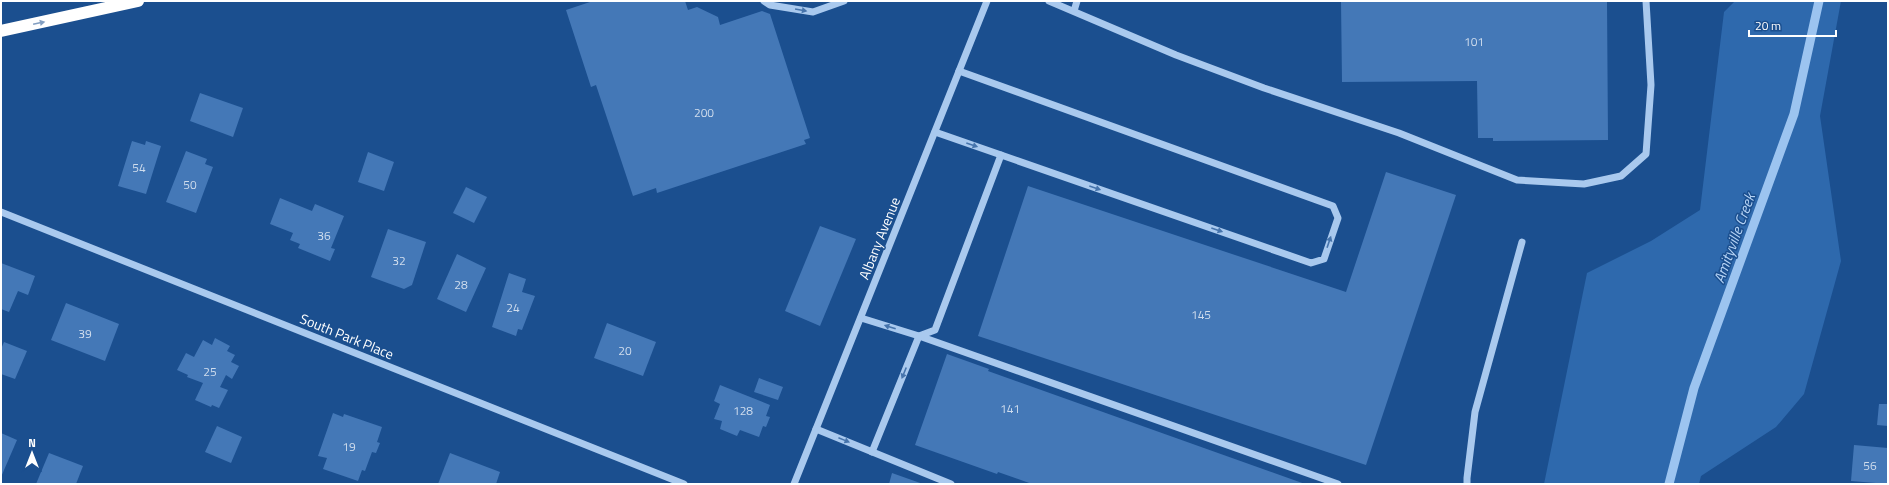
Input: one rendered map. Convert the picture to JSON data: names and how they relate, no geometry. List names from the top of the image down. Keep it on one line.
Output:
{"streets":{"street":["Albany Avenue","South Park Place"]},"water":["Amityville Creek"],"house_numbers":["101","200","54","50","36","32","28","24","145","39","20","25","141","128","19","56"],"scale_bar":"20 m","north":"top"}
